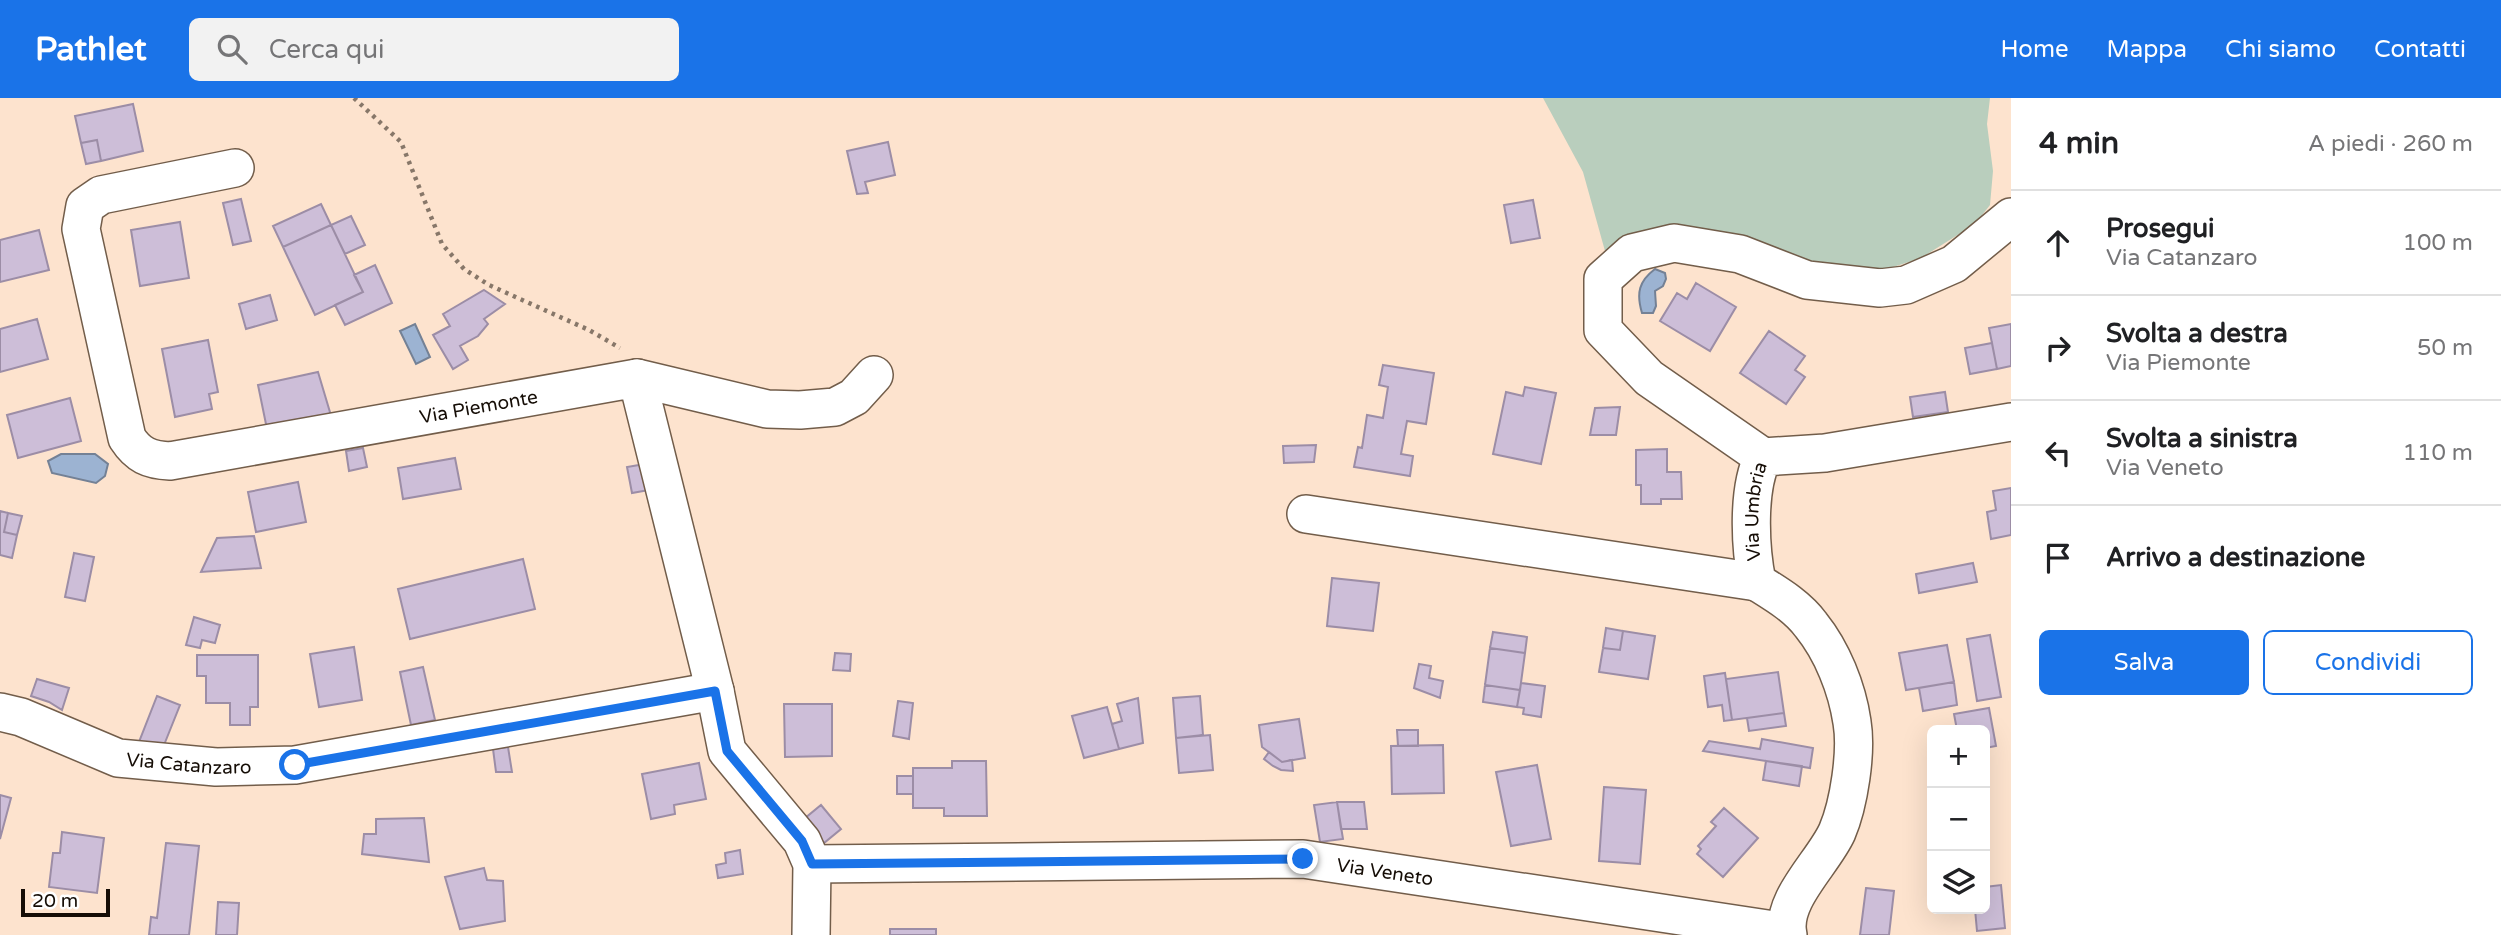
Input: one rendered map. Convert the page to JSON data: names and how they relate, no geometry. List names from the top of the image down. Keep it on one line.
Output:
{"streets":{"street":["Via Piemonte","Via Umbria","Via Catanzaro","Via Veneto"]},"crossings":[["Via Umbria","Via Veneto"]],"scale_bar":"20 m","page":{"header":"Pathlet","search":"Cerca qui","nav":["Home","Mappa","Chi siamo","Contatti"],"heading":["4 min","A piedi · 260 m"],"list":[["Prosegui","Via Catanzaro","100 m"],["Svolta a destra","Via Piemonte","50 m"],["Svolta a sinistra","Via Veneto","110 m"],"Arrivo a destinazione"],"buttons":["Salva","Condividi"],"map_buttons":["+","−"],"scale":"20 m"}}
